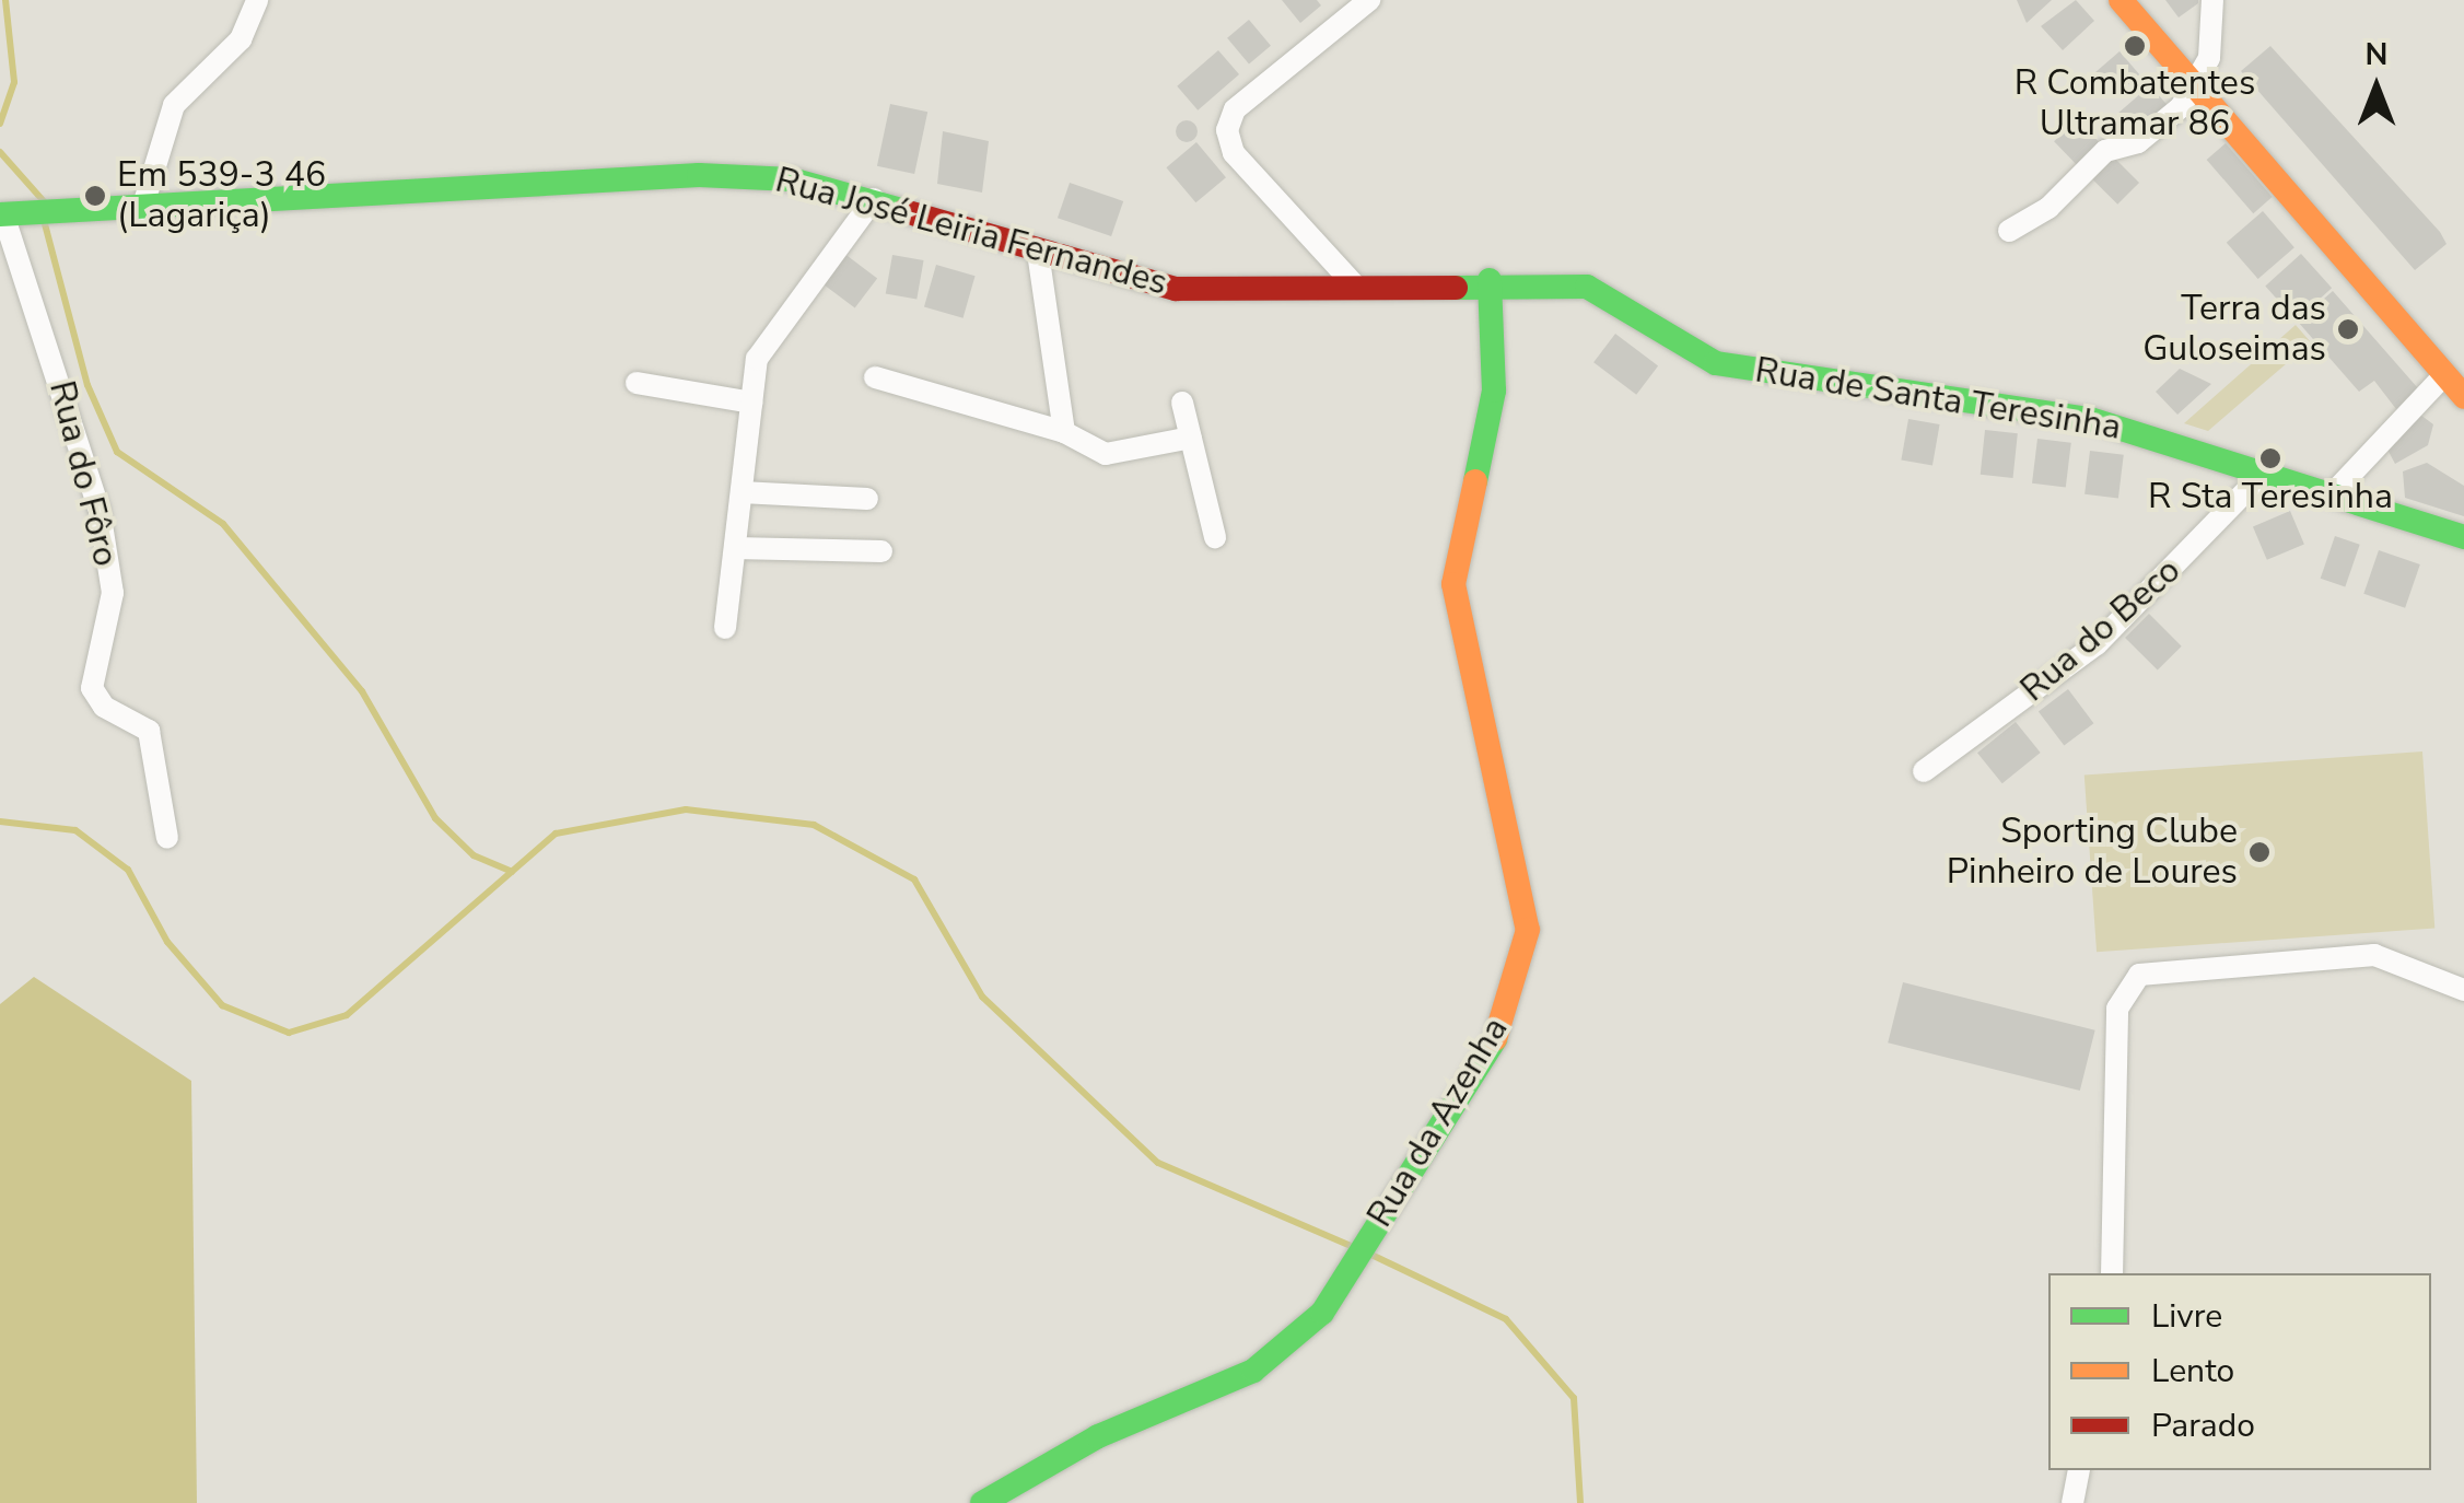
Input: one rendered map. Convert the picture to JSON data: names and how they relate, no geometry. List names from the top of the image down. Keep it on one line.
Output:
{"streets":{"main road":["Rua José Leiria Fernandes","Rua de Santa Teresinha","Rua da Azenha"],"street":["Rua do Fôro","Rua do Beco"]},"crossings":[["Rua José Leiria Fernandes","Rua de Santa Teresinha"],["Rua José Leiria Fernandes","Rua do Fôro"],["Rua José Leiria Fernandes","Rua da Azenha"],["Rua de Santa Teresinha","Rua do Beco"]],"places":["R Combatentes Ultramar 86","Em 539-3 46 (Lagariça)","Terra das Guloseimas","R Sta Teresinha","Sporting Clube Pinheiro de Loures"],"legend":["Livre","Lento","Parado"],"north":"top"}
